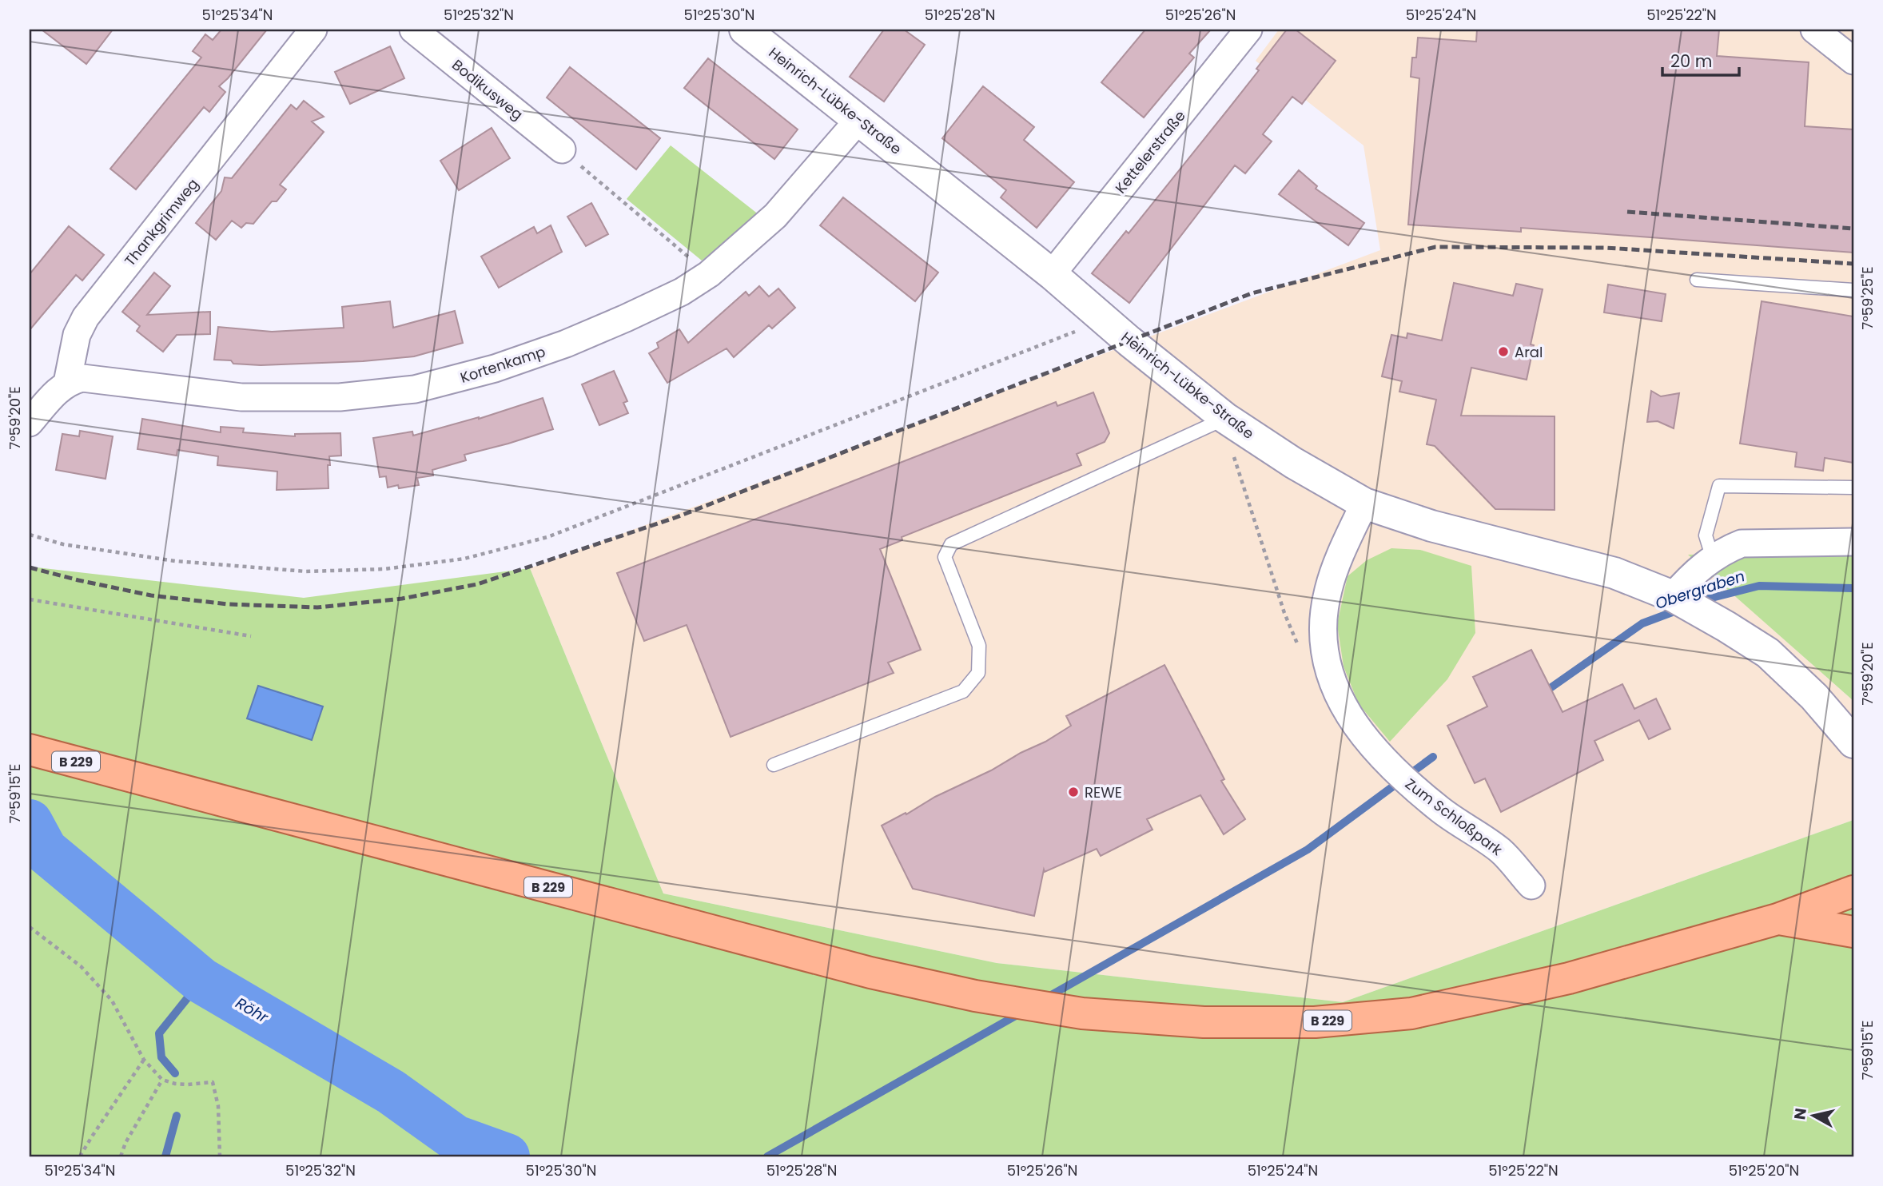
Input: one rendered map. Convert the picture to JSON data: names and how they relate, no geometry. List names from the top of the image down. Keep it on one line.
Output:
{"streets":{"main road":["B 229"],"street":["Bodikusweg","Heinrich-Lübke-Straße","Kettelerstraße","Thankgrimweg","Kortenkamp","Zum Schloßpark"]},"crossings":[["Heinrich-Lübke-Straße","Kettelerstraße"],["Heinrich-Lübke-Straße","Kortenkamp"],["Heinrich-Lübke-Straße","Zum Schloßpark"],["Thankgrimweg","Kortenkamp"]],"water":["Obergraben","Röhr"],"places":["Aral","REWE"],"scale_bar":"20 m","north":"left","coordinates":["51°25'34\"N","51°25'32\"N","51°25'30\"N","51°25'28\"N","51°25'26\"N","51°25'24\"N","51°25'22\"N","7°59'25\"E","7°59'20\"E","7°59'15\"E","51°25'20\"N"]}
